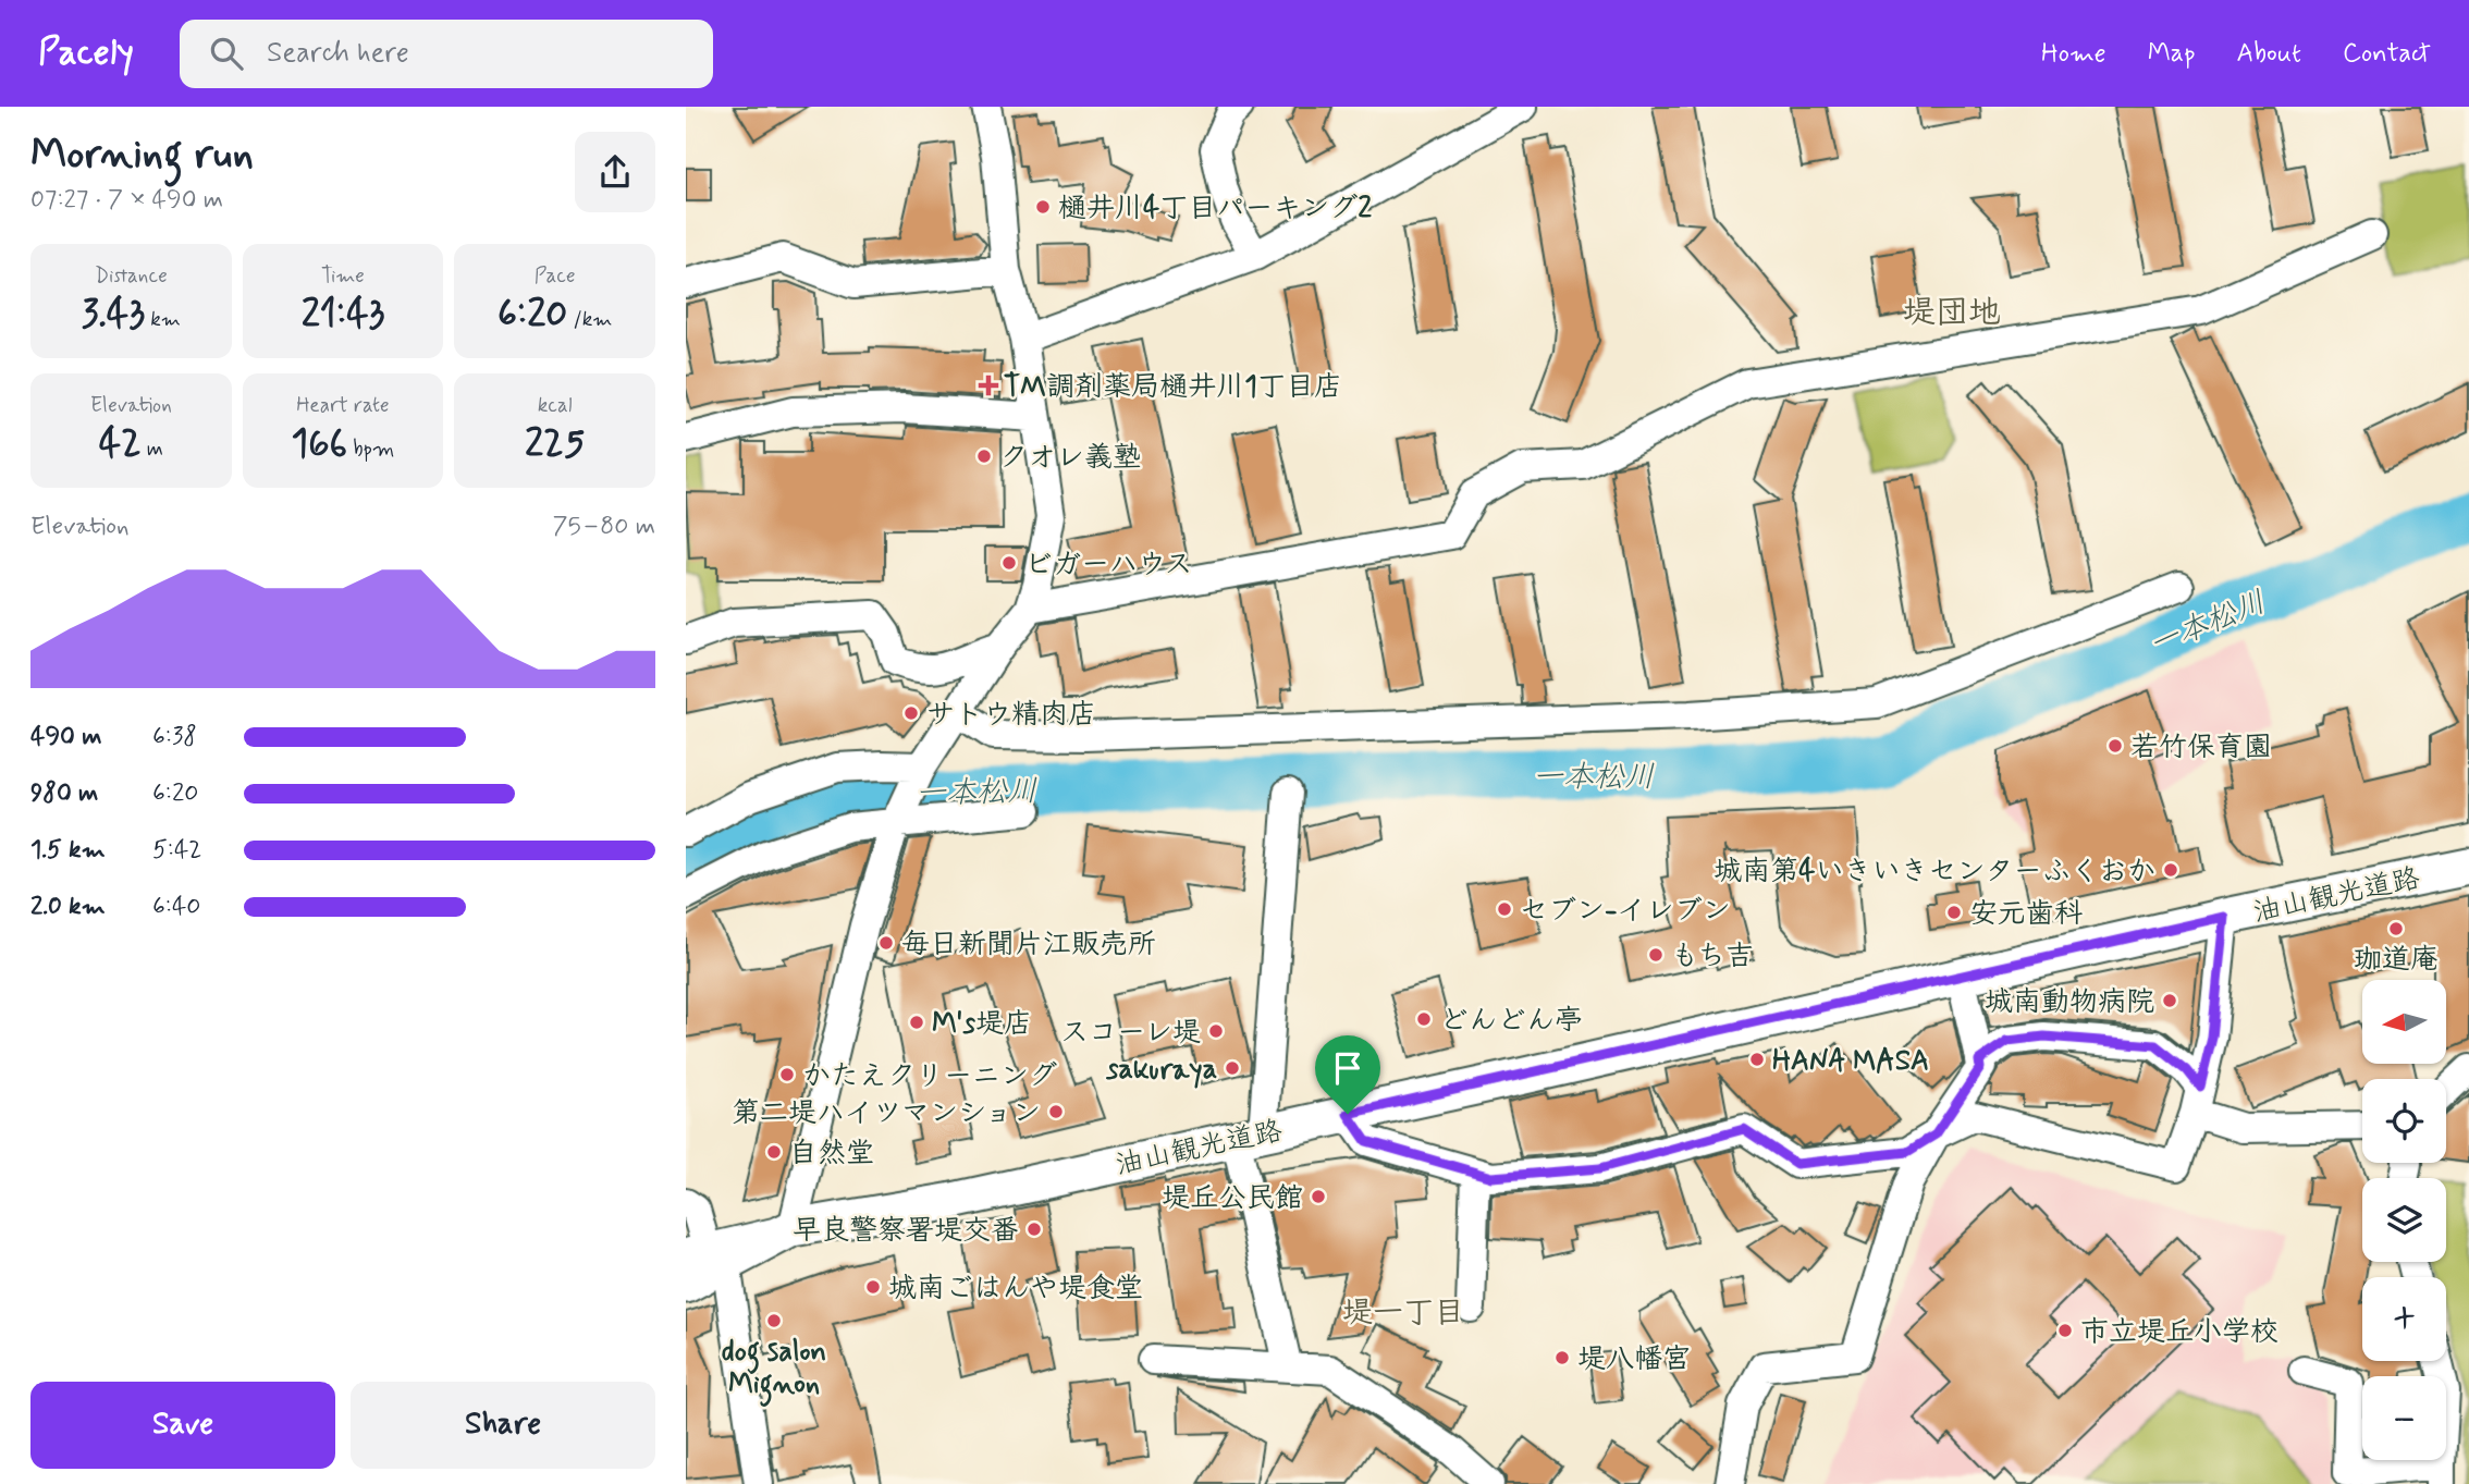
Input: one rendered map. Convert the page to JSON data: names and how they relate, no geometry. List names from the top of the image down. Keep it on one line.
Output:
{"streets":{"main road":["油山観光道路"]},"districts":["堤団地","堤一丁目"],"water":["一本松川"],"places":{"other":["樋井川4丁目パーキング2","クオレ義塾","ビガーハウス","サトウ精肉店","若竹保育園","城南第4いきいきセンターふくおか","セブン-イレブン","安元歯科","珈道庵","毎日新聞片江販売所","もち吉","城南動物病院","どんどん亭","M's堤店","スコーレ堤","HANA MASA","sakuraya","かたえクリーニング","第二堤ハイツマンション","自然堂","堤丘公民館","早良警察署堤交番","城南ごはんや堤食堂","dog salon Mignon","市立堤丘小学校","堤八幡宮"],"health":["TM調剤薬局樋井川1丁目店"]},"north":"left","page":{"header":"Pacely","search":"Search here","nav":["Home","Map","About","Contact"],"heading":["Morning run","07:27 · 7 × 490 m"],"stats":[["Distance","3.43 km"],["Time","21:43"],["Pace","6:20 /km"],["Elevation","42 m"],["Heart rate","166 bpm"],["kcal","225"]],"chart":["Elevation","75–80 m"],"list":[{"name":"490 m","note":"6:38"},{"name":"980 m","note":"6:20"},{"name":"1.5 km","note":"5:42"},{"name":"2.0 km","note":"6:40"}],"map_buttons":["+","−"],"buttons":["Save","Share"]}}
